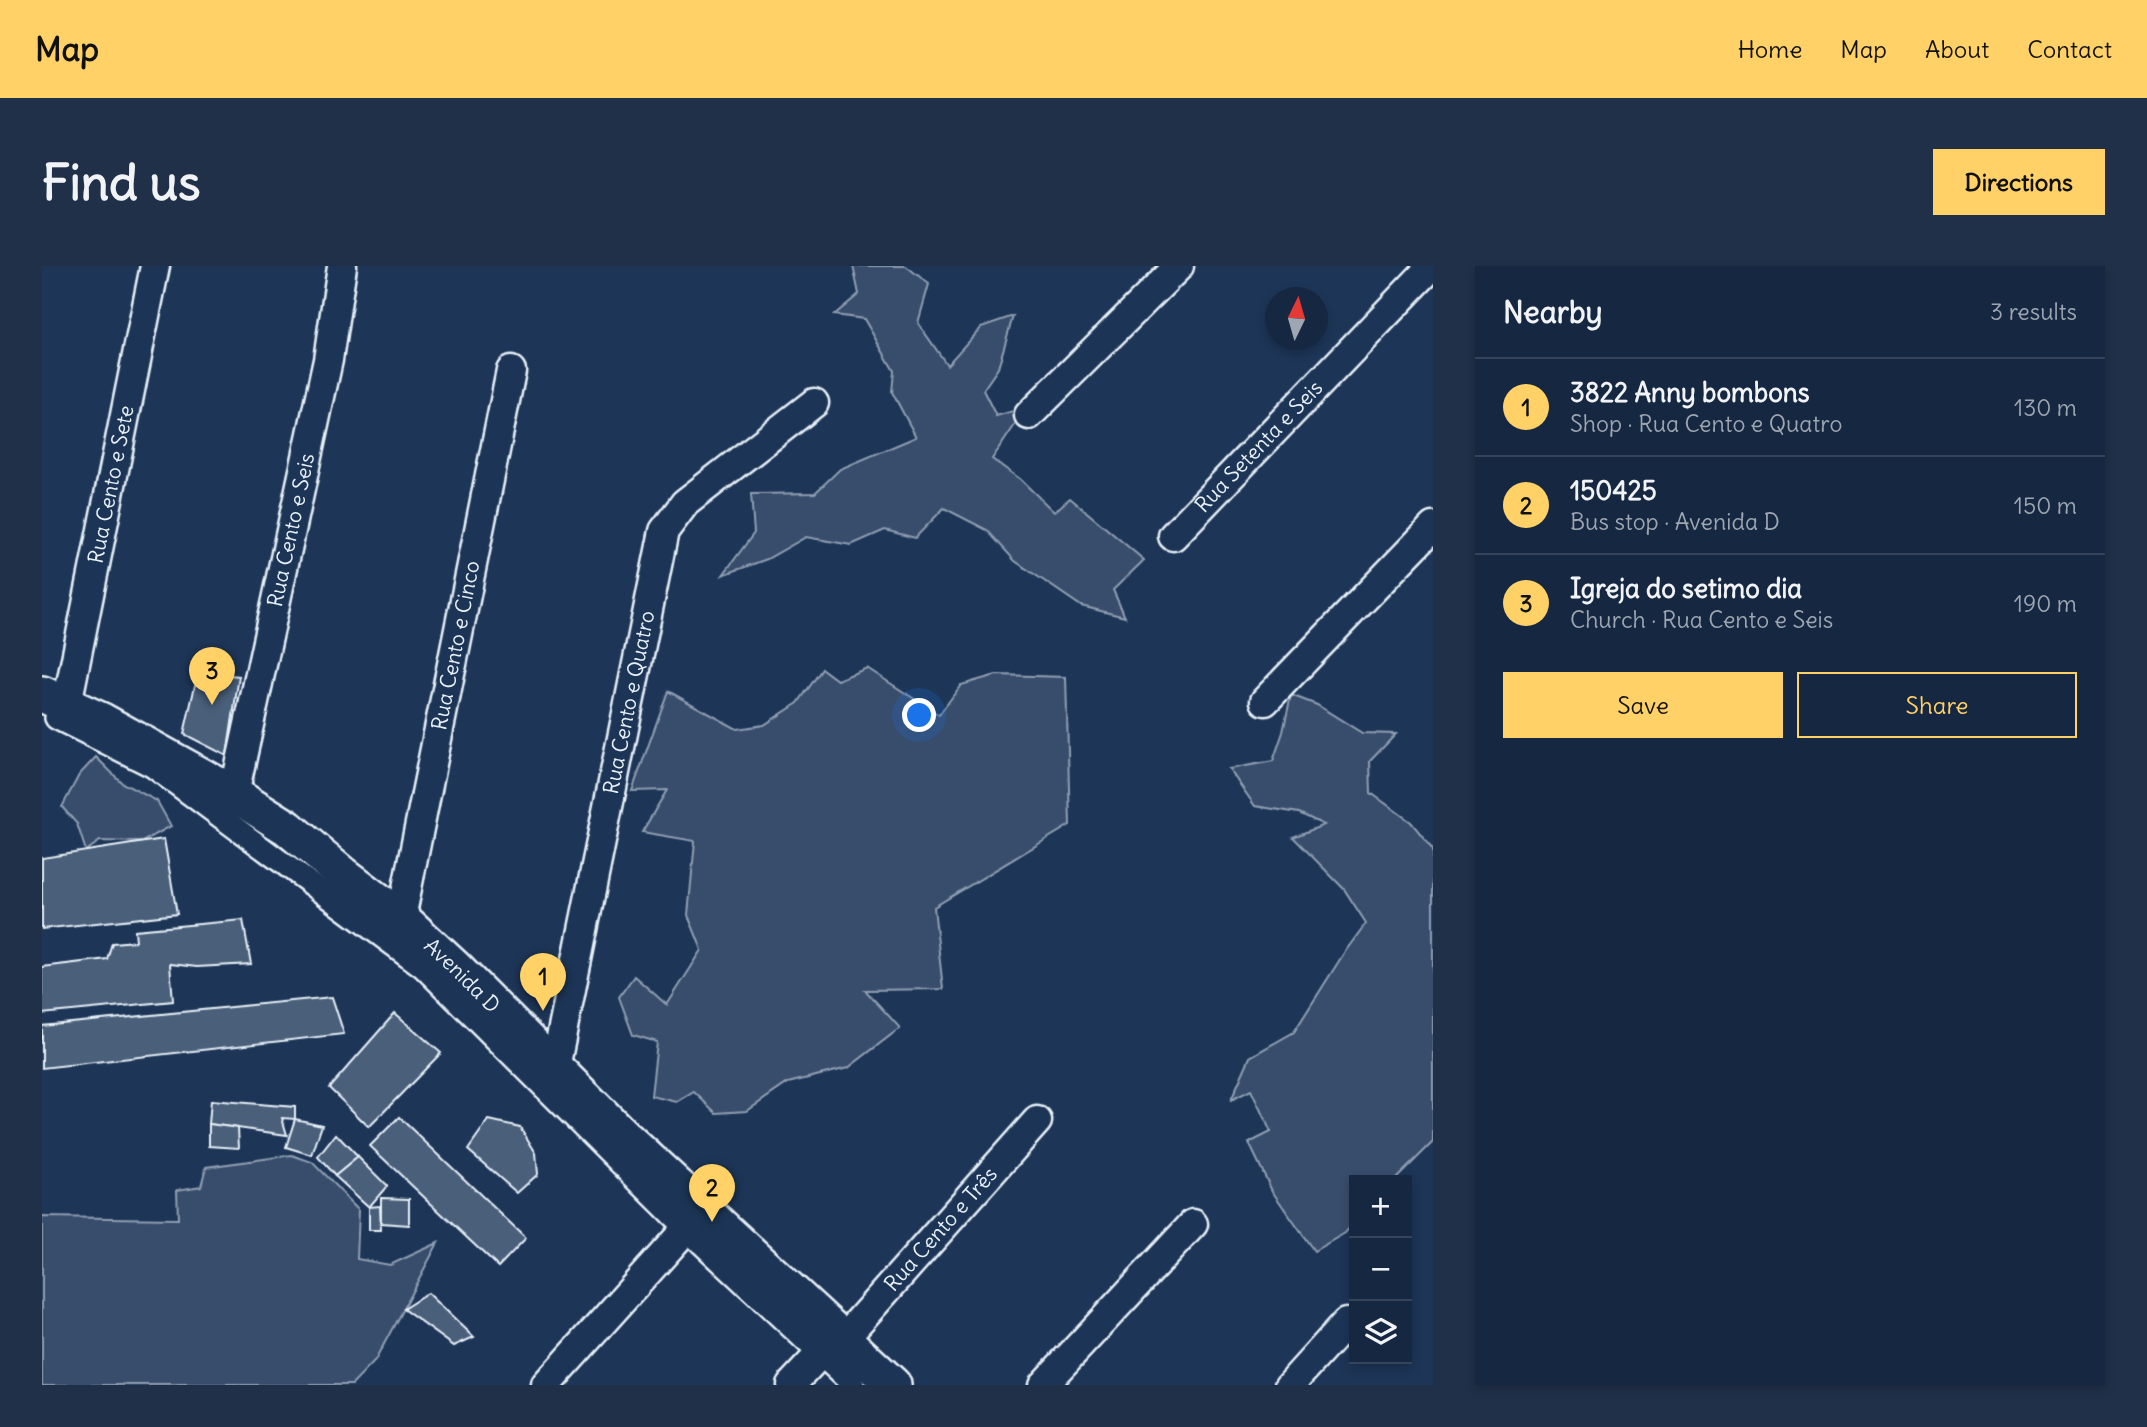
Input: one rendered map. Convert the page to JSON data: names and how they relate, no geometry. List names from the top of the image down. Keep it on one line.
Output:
{"streets":{"street":["Rua Setenta e Seis","Rua Cento e Sete","Rua Cento e Seis","Rua Cento e Cinco","Rua Cento e Quatro","Avenida D","Rua Cento e Três"]},"crossings":[["Rua Cento e Sete","Avenida D"],["Rua Cento e Seis","Avenida D"],["Rua Cento e Cinco","Avenida D"],["Rua Cento e Quatro","Avenida D"],["Avenida D","Rua Cento e Três"]],"north":"top","page":{"header":"Map","nav":["Home","Map","About","Contact"],"buttons":["Directions",["Save","Share"]],"title":"Find us","heading":["Nearby","3 results"],"list":[{"mark":"1","name":"3822 Anny bombons","note":"Shop · Rua Cento e Quatro","value":"130 m"},{"mark":"2","name":"150425","note":"Bus stop · Avenida D","value":"150 m"},{"mark":"3","name":"Igreja do setimo dia","note":"Church · Rua Cento e Seis","value":"190 m"}],"pins":["3","1","2"],"map_buttons":["+","−"]}}
